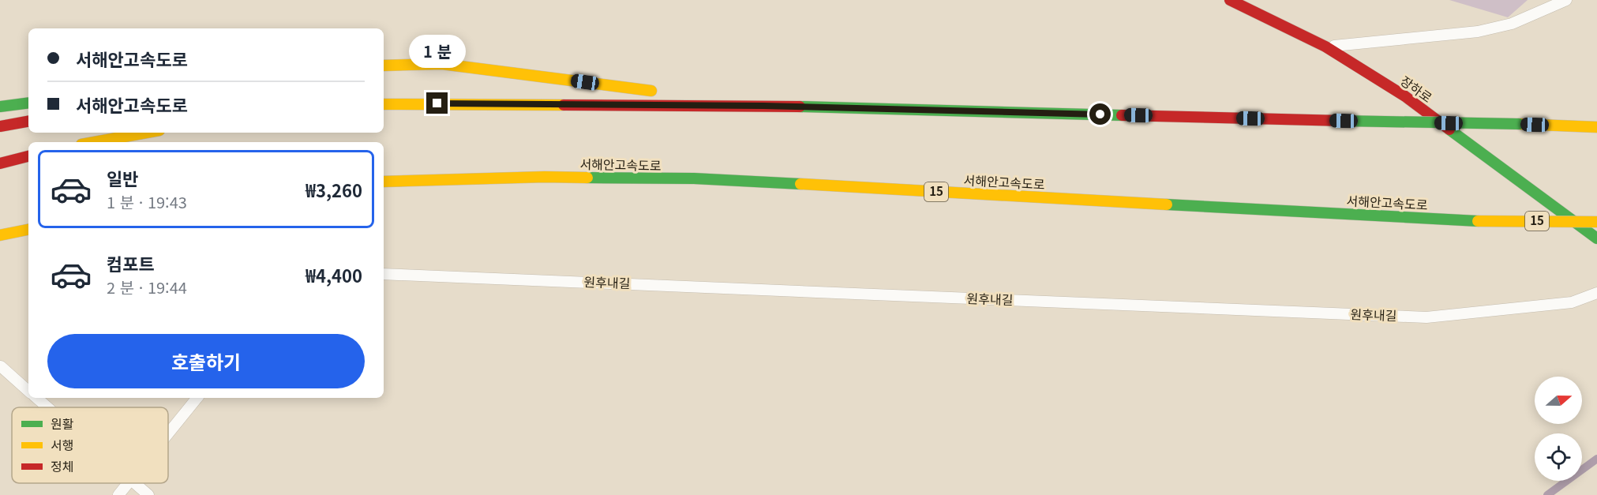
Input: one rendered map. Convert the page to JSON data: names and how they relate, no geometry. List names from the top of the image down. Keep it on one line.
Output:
{"streets":{"main road":["장하로","서해안고속도로","15"],"lane":["원후내길"]},"legend":["원활","서행","정체"],"north":"right","page":{"banner":["서해안고속도로","서해안고속도로"],"bubble":"1 분","list":[{"name":"일반","note":"1 분 · 19:43","value":"₩3,260"},{"name":"컴포트","note":"2 분 · 19:44","value":"₩4,400"}],"buttons":"호출하기"}}
